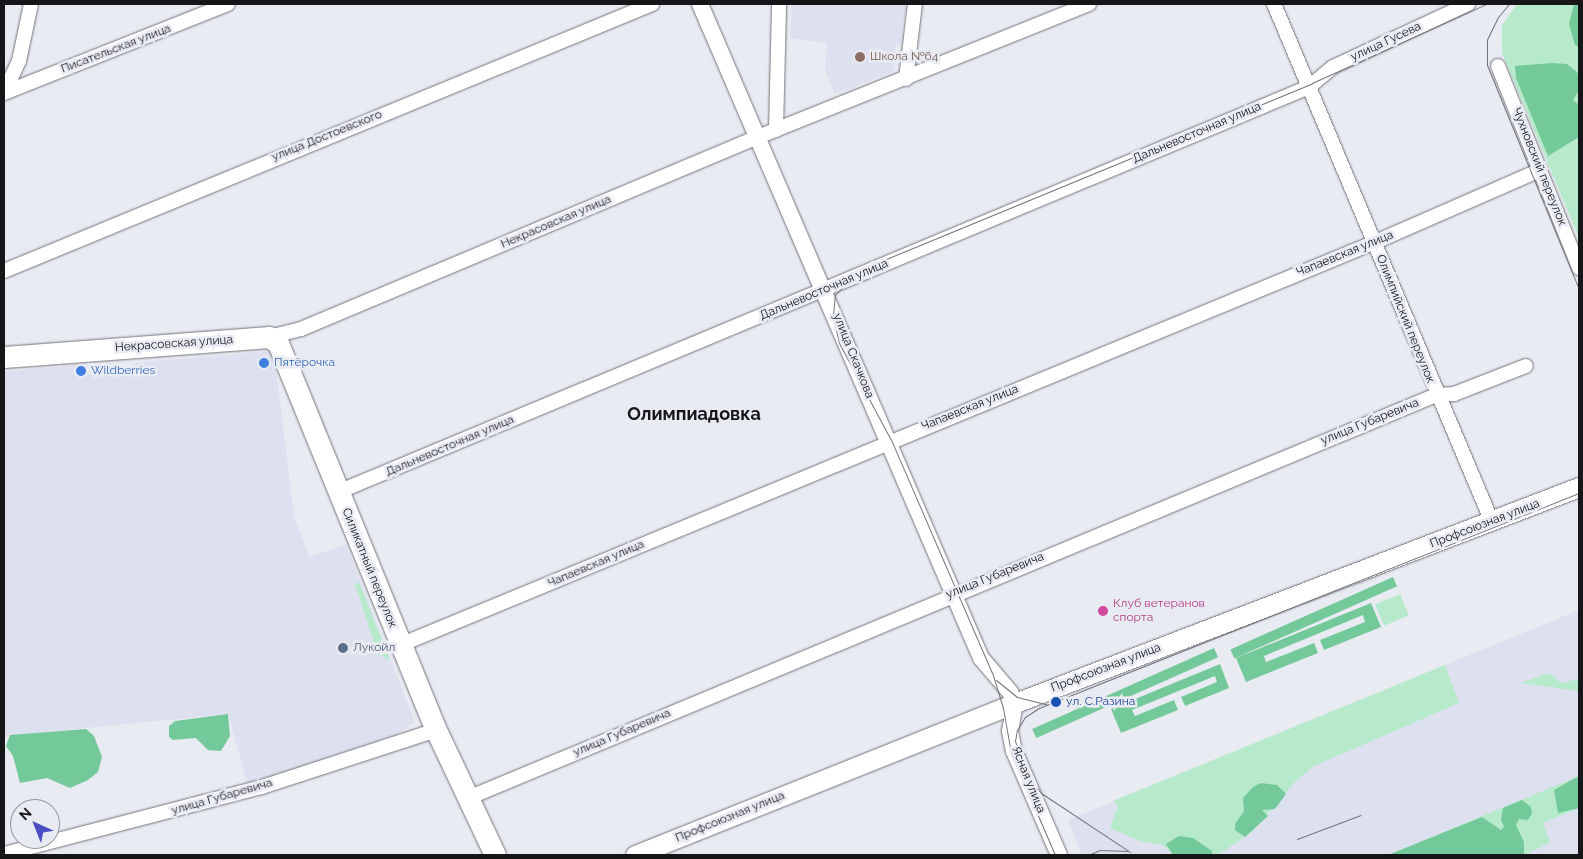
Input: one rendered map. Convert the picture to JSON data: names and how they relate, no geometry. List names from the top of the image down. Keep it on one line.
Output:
{"streets":{"main road":["Некрасовская улица","Профсоюзная улица","Силикатный переулок"],"street":["улица Гусева","Писательская улица","Дальневосточная улица","улица Достоевского","Чухновский переулок","Чапаевская улица","Олимпийский переулок","улица Скачкова","улица Губаревича","Ясная улица"]},"crossings":[["улица Гусева","Дальневосточная улица"],["улица Гусева","Олимпийский переулок"],["Дальневосточная улица","Олимпийский переулок"],["Дальневосточная улица","улица Скачкова"],["Дальневосточная улица","Силикатный переулок"],["Чухновский переулок","Чапаевская улица"],["Некрасовская улица","улица Скачкова"],["Некрасовская улица","Силикатный переулок"],["Чапаевская улица","Олимпийский переулок"],["Чапаевская улица","улица Скачкова"],["Чапаевская улица","Силикатный переулок"],["Олимпийский переулок","улица Губаревича"],["Олимпийский переулок","Профсоюзная улица"],["улица Скачкова","улица Губаревича"],["улица Скачкова","Профсоюзная улица"],["улица Скачкова","Ясная улица"],["улица Губаревича","Силикатный переулок"],["Профсоюзная улица","Ясная улица"]],"districts":["Олимпиадовка"],"places":["Школа №64","Пятёрочка","Wildberries","Клуб ветеранов спорта","Лукойл","ул. С.Разина"],"north":"top left"}
